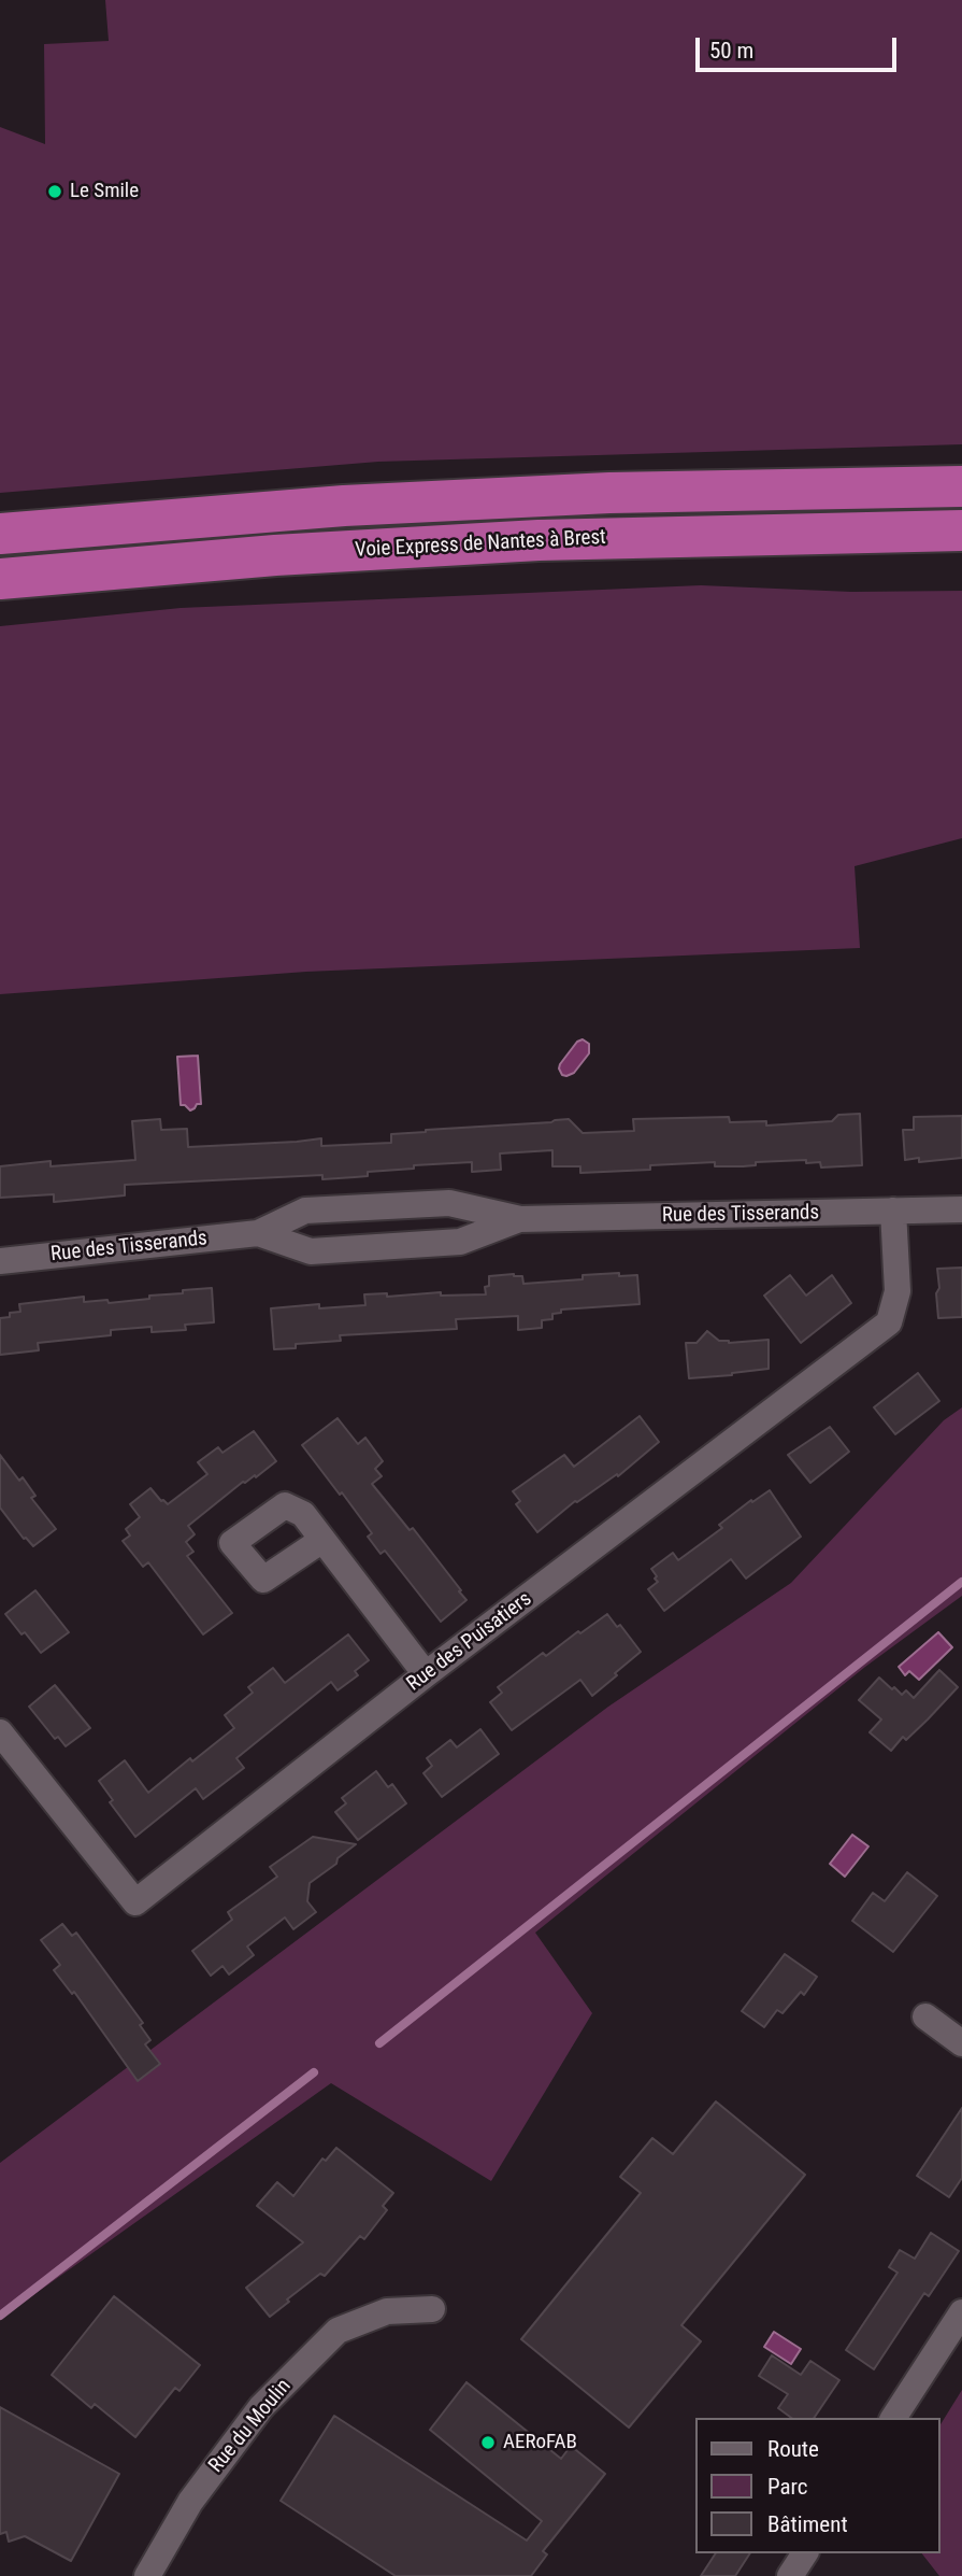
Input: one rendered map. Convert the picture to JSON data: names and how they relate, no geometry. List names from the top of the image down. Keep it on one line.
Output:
{"streets":{"highway":["Voie Express de Nantes à Brest"],"street":["Rue des Tisserands","Rue des Puisatiers","Rue du Moulin"]},"crossings":[["Rue des Tisserands","Rue des Puisatiers"]],"places":["Le Smile","AERoFAB"],"legend":["Route","Parc","Bâtiment"],"scale_bar":"50 m"}
